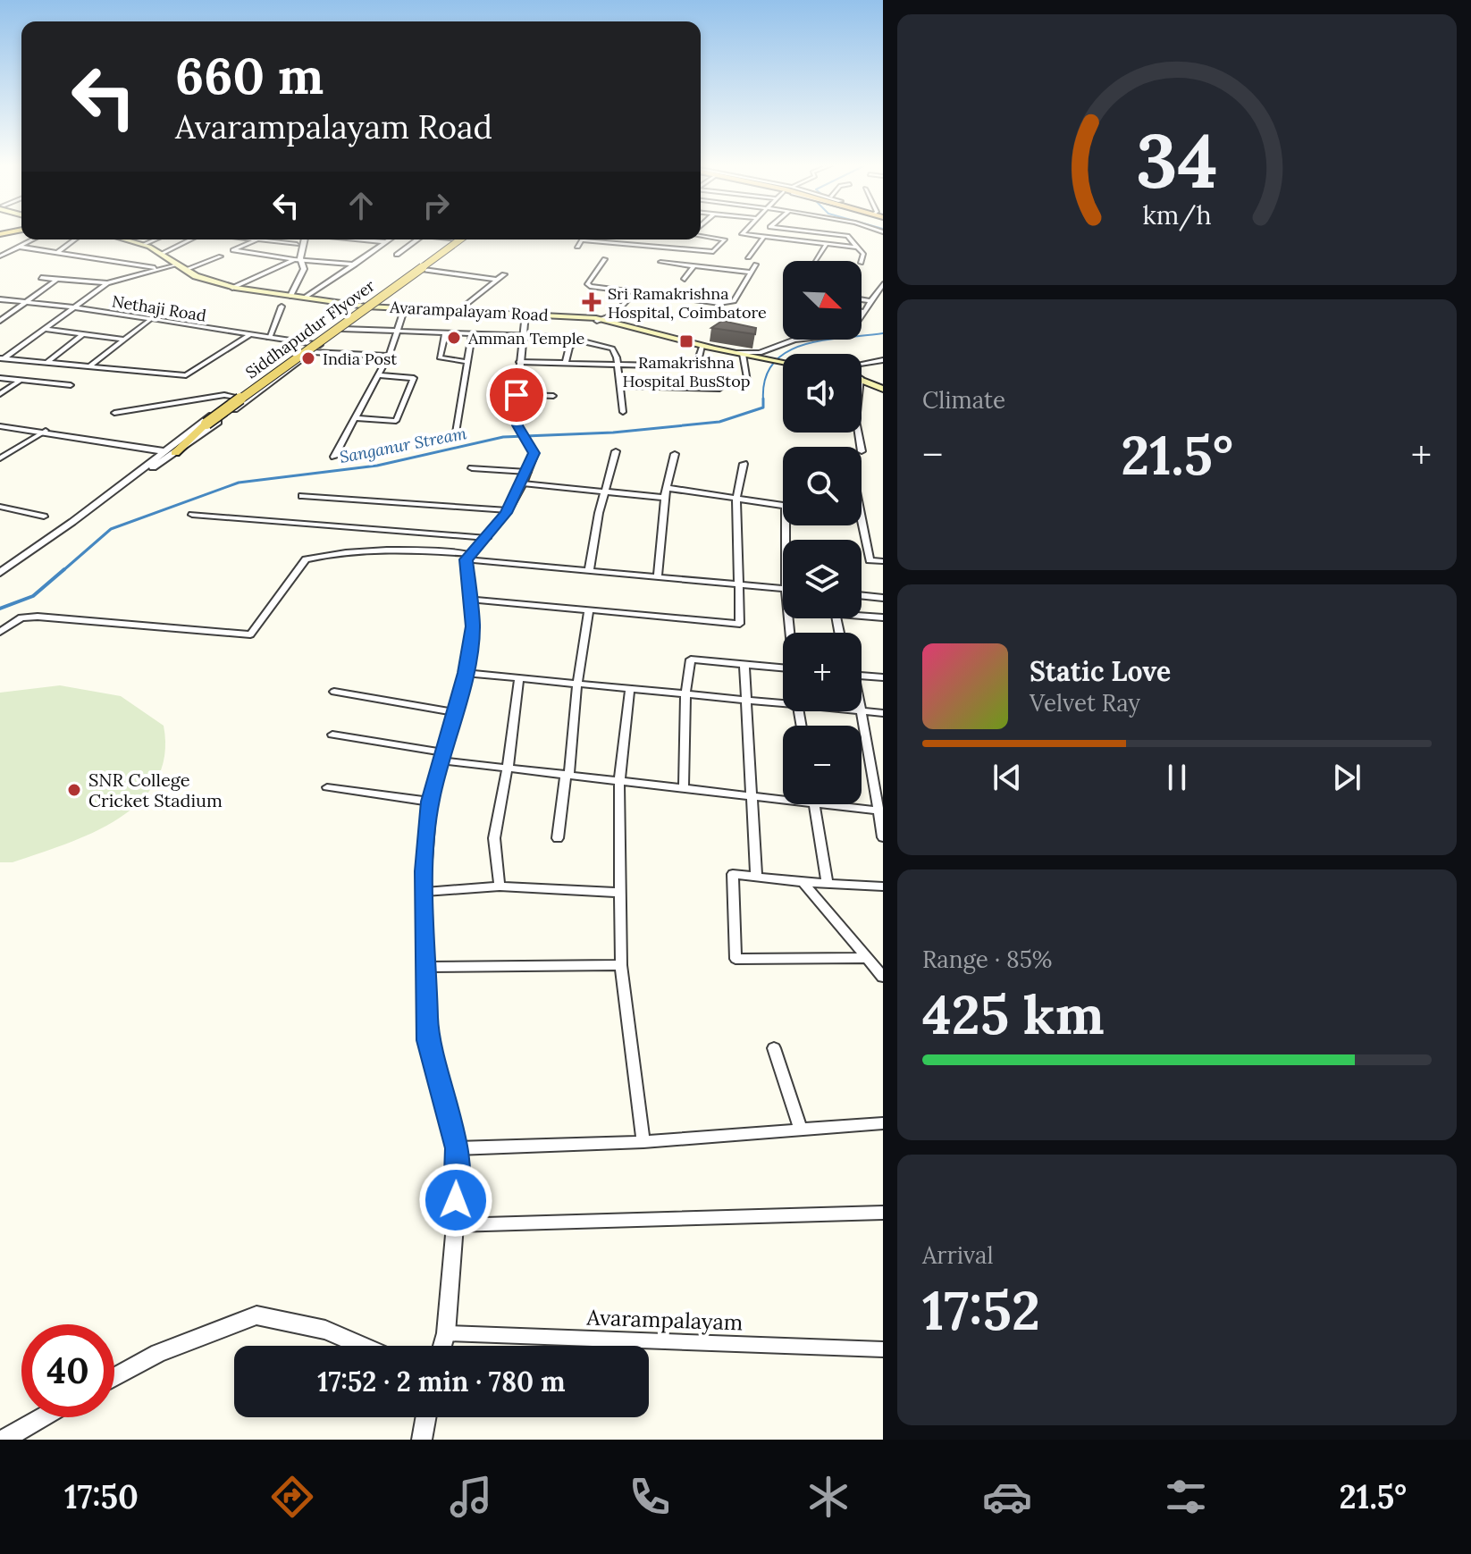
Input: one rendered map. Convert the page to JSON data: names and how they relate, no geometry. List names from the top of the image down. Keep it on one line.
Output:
{"streets":{"main road":["Avarampalayam Road","Siddhapudur Flyover"],"street":["Nethaji Road","Avarampalayam"]},"water":["Sanganur Stream"],"places":{"health":["Sri Ramakrishna Hospital, Coimbatore"],"other":["Amman Temple","India Post","SNR College Cricket Stadium"],"transit":["Ramakrishna Hospital BusStop"]},"north":"bottom right","page":{"turn":["660 m","Avarampalayam Road"],"map_buttons":["+","−"],"tile":["Climate",["Range · 85%","425 km"],["Arrival","17:52"]],"heat":["−","21.5°","+"],"song":["Static Love","Velvet Ray"],"limit":"40","trip":"17:52 · 2 min · 780 m","tabs":["17:50","21.5°"],"gauge":["34","km/h"]}}
